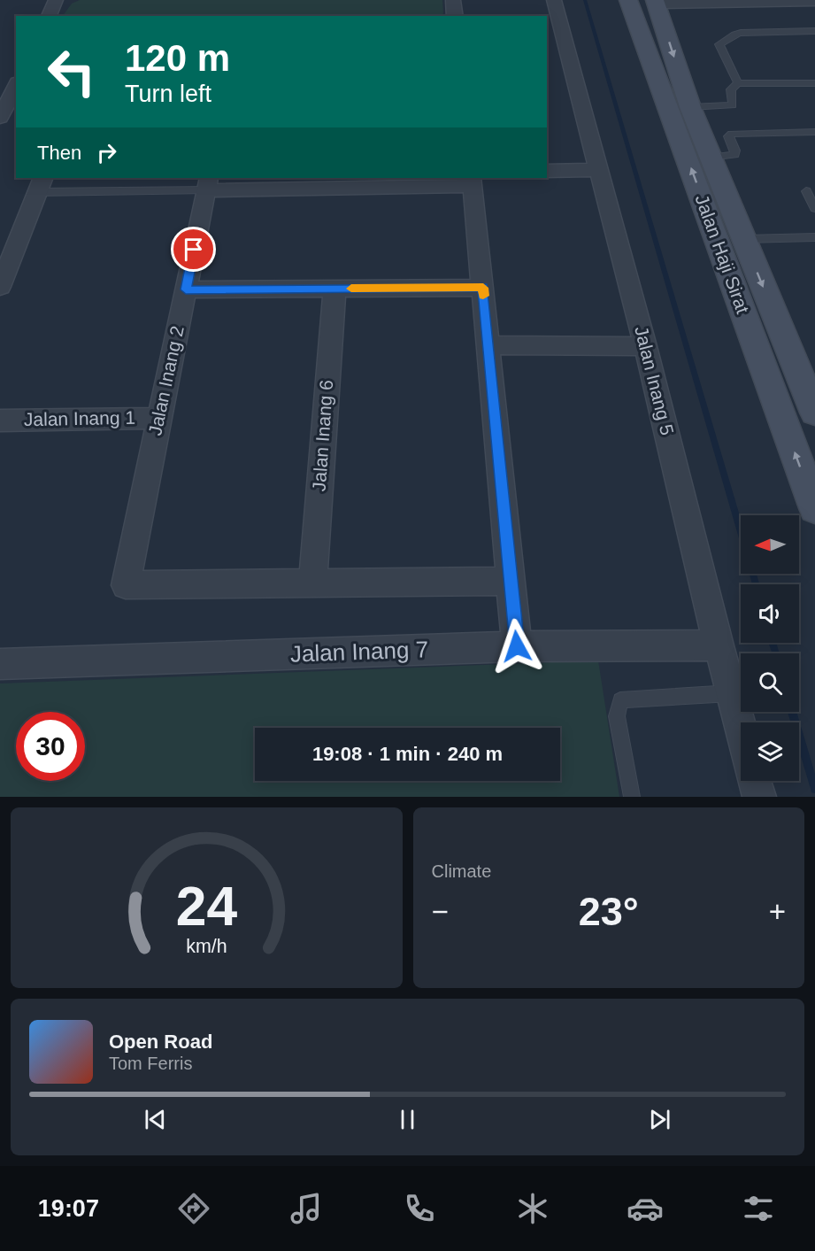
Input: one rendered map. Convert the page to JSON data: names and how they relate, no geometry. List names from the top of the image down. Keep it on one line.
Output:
{"streets":{"main road":["Jalan Haji Sirat"],"street":["Jalan Inang 2","Jalan Inang 5","Jalan Inang 1","Jalan Inang 6","Jalan Inang 7"]},"crossings":[["Jalan Inang 2","Jalan Inang 1"],["Jalan Inang 2","Jalan Inang 6"],["Jalan Inang 5","Jalan Inang 7"]],"north":"left","page":{"turn":["120 m","Turn left"],"then":"Then","limit":"30","trip":"19:08 · 1 min · 240 m","tile":"Climate","heat":["−","23°","+"],"song":["Open Road","Tom Ferris"],"tabs":"19:07","gauge":["24","km/h"]}}
